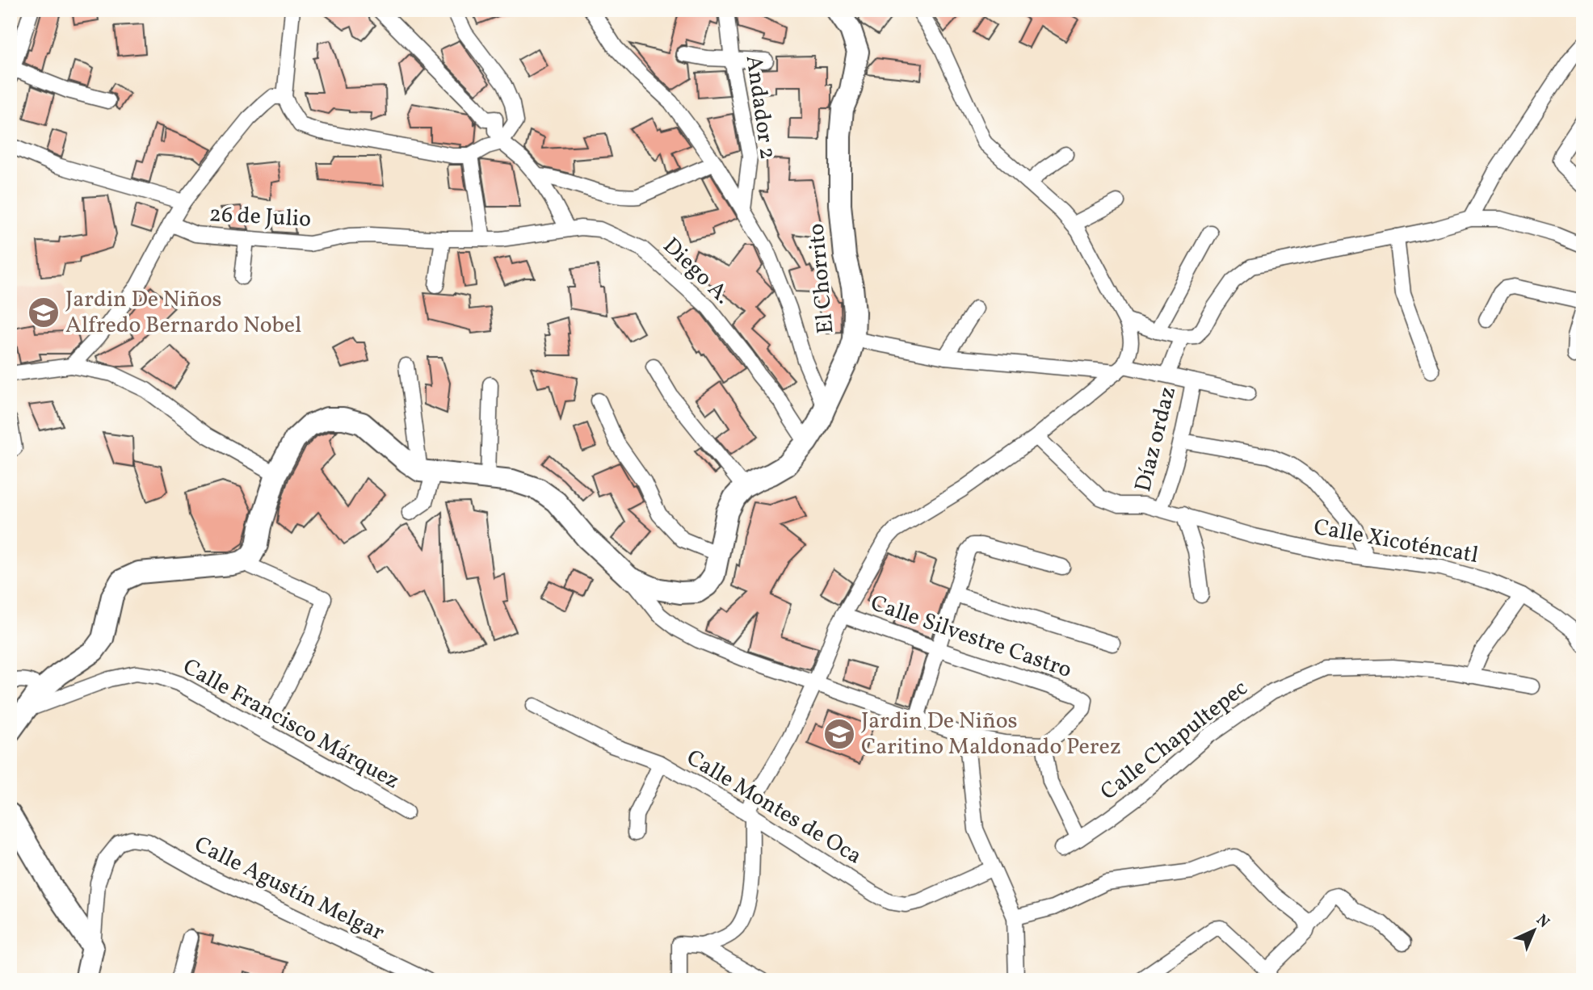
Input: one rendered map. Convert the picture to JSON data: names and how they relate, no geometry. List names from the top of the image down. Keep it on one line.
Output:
{"streets":{"street":["Andador 2","26 de Julio","Diego A.","El Chorrito","Díaz ordaz","Calle Xicoténcatl","Calle Silvestre Castro","Calle Francisco Márquez","Calle Chapultepec","Calle Montes de Oca","Calle Agustín Melgar"]},"crossings":[["26 de Julio","Diego A."],["Diego A.","El Chorrito"],["Díaz ordaz","Calle Xicoténcatl"]],"places":{"school or university":["Jardin De Niños Alfredo Bernardo Nobel","Jardin De Niños Caritino Maldonado Perez"]},"north":"top right"}
